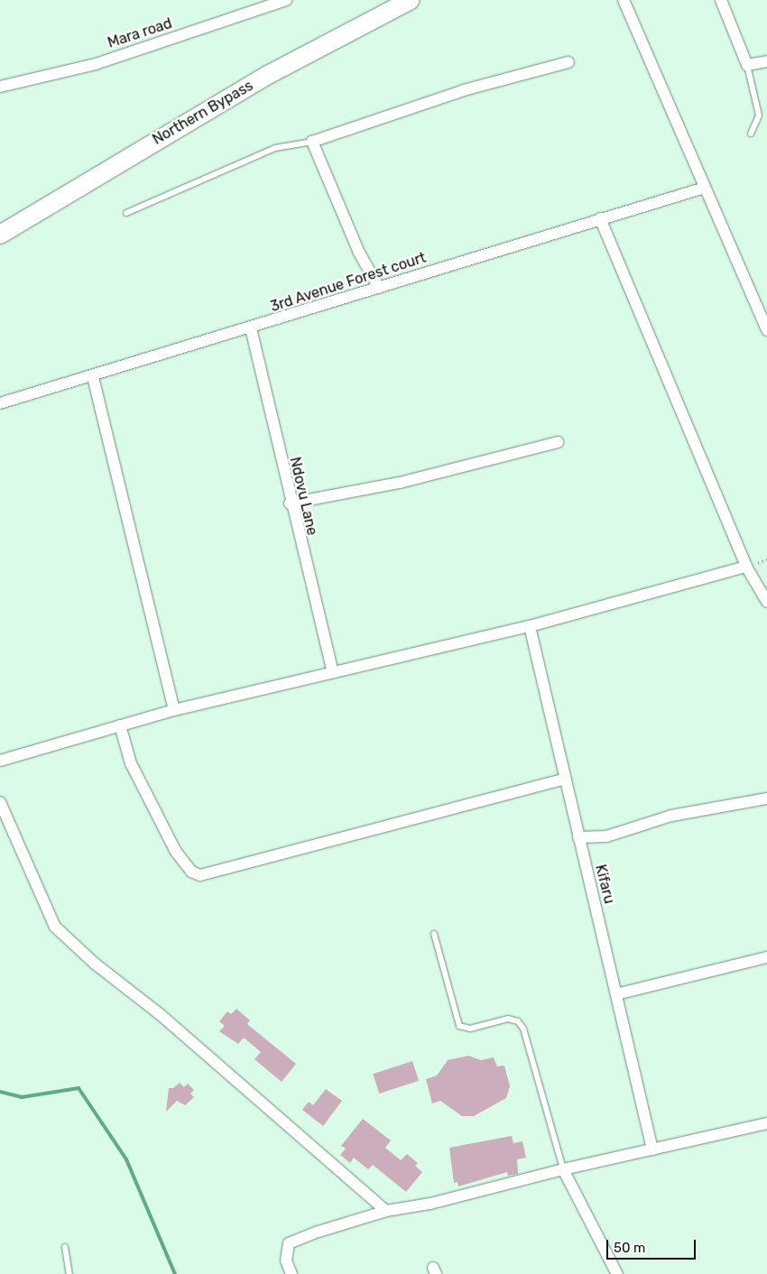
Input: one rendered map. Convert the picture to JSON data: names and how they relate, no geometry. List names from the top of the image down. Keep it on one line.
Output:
{"streets":{"main road":["Northern Bypass"],"street":["Mara road","3rd Avenue Forest court","Ndovu Lane","Kifaru"]},"crossings":[["3rd Avenue Forest court","Ndovu Lane"]],"scale_bar":"50 m"}
